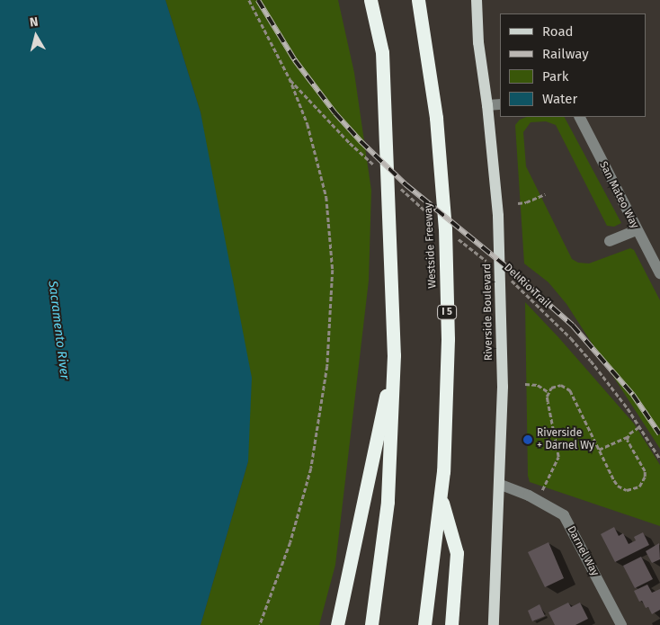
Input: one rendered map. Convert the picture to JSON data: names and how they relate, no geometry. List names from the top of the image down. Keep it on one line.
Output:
{"streets":{"highway":["Westside Freeway","I 5"],"main road":["Riverside Boulevard"],"street":["San Mateo Way","Darnel Way"],"path":["Del Rio Trail"]},"crossings":[["Riverside Boulevard","Darnel Way"]],"water":["Sacramento River"],"places":["Riverside + Darnel Wy"],"legend":["Road","Railway","Park","Water"],"north":"top"}
